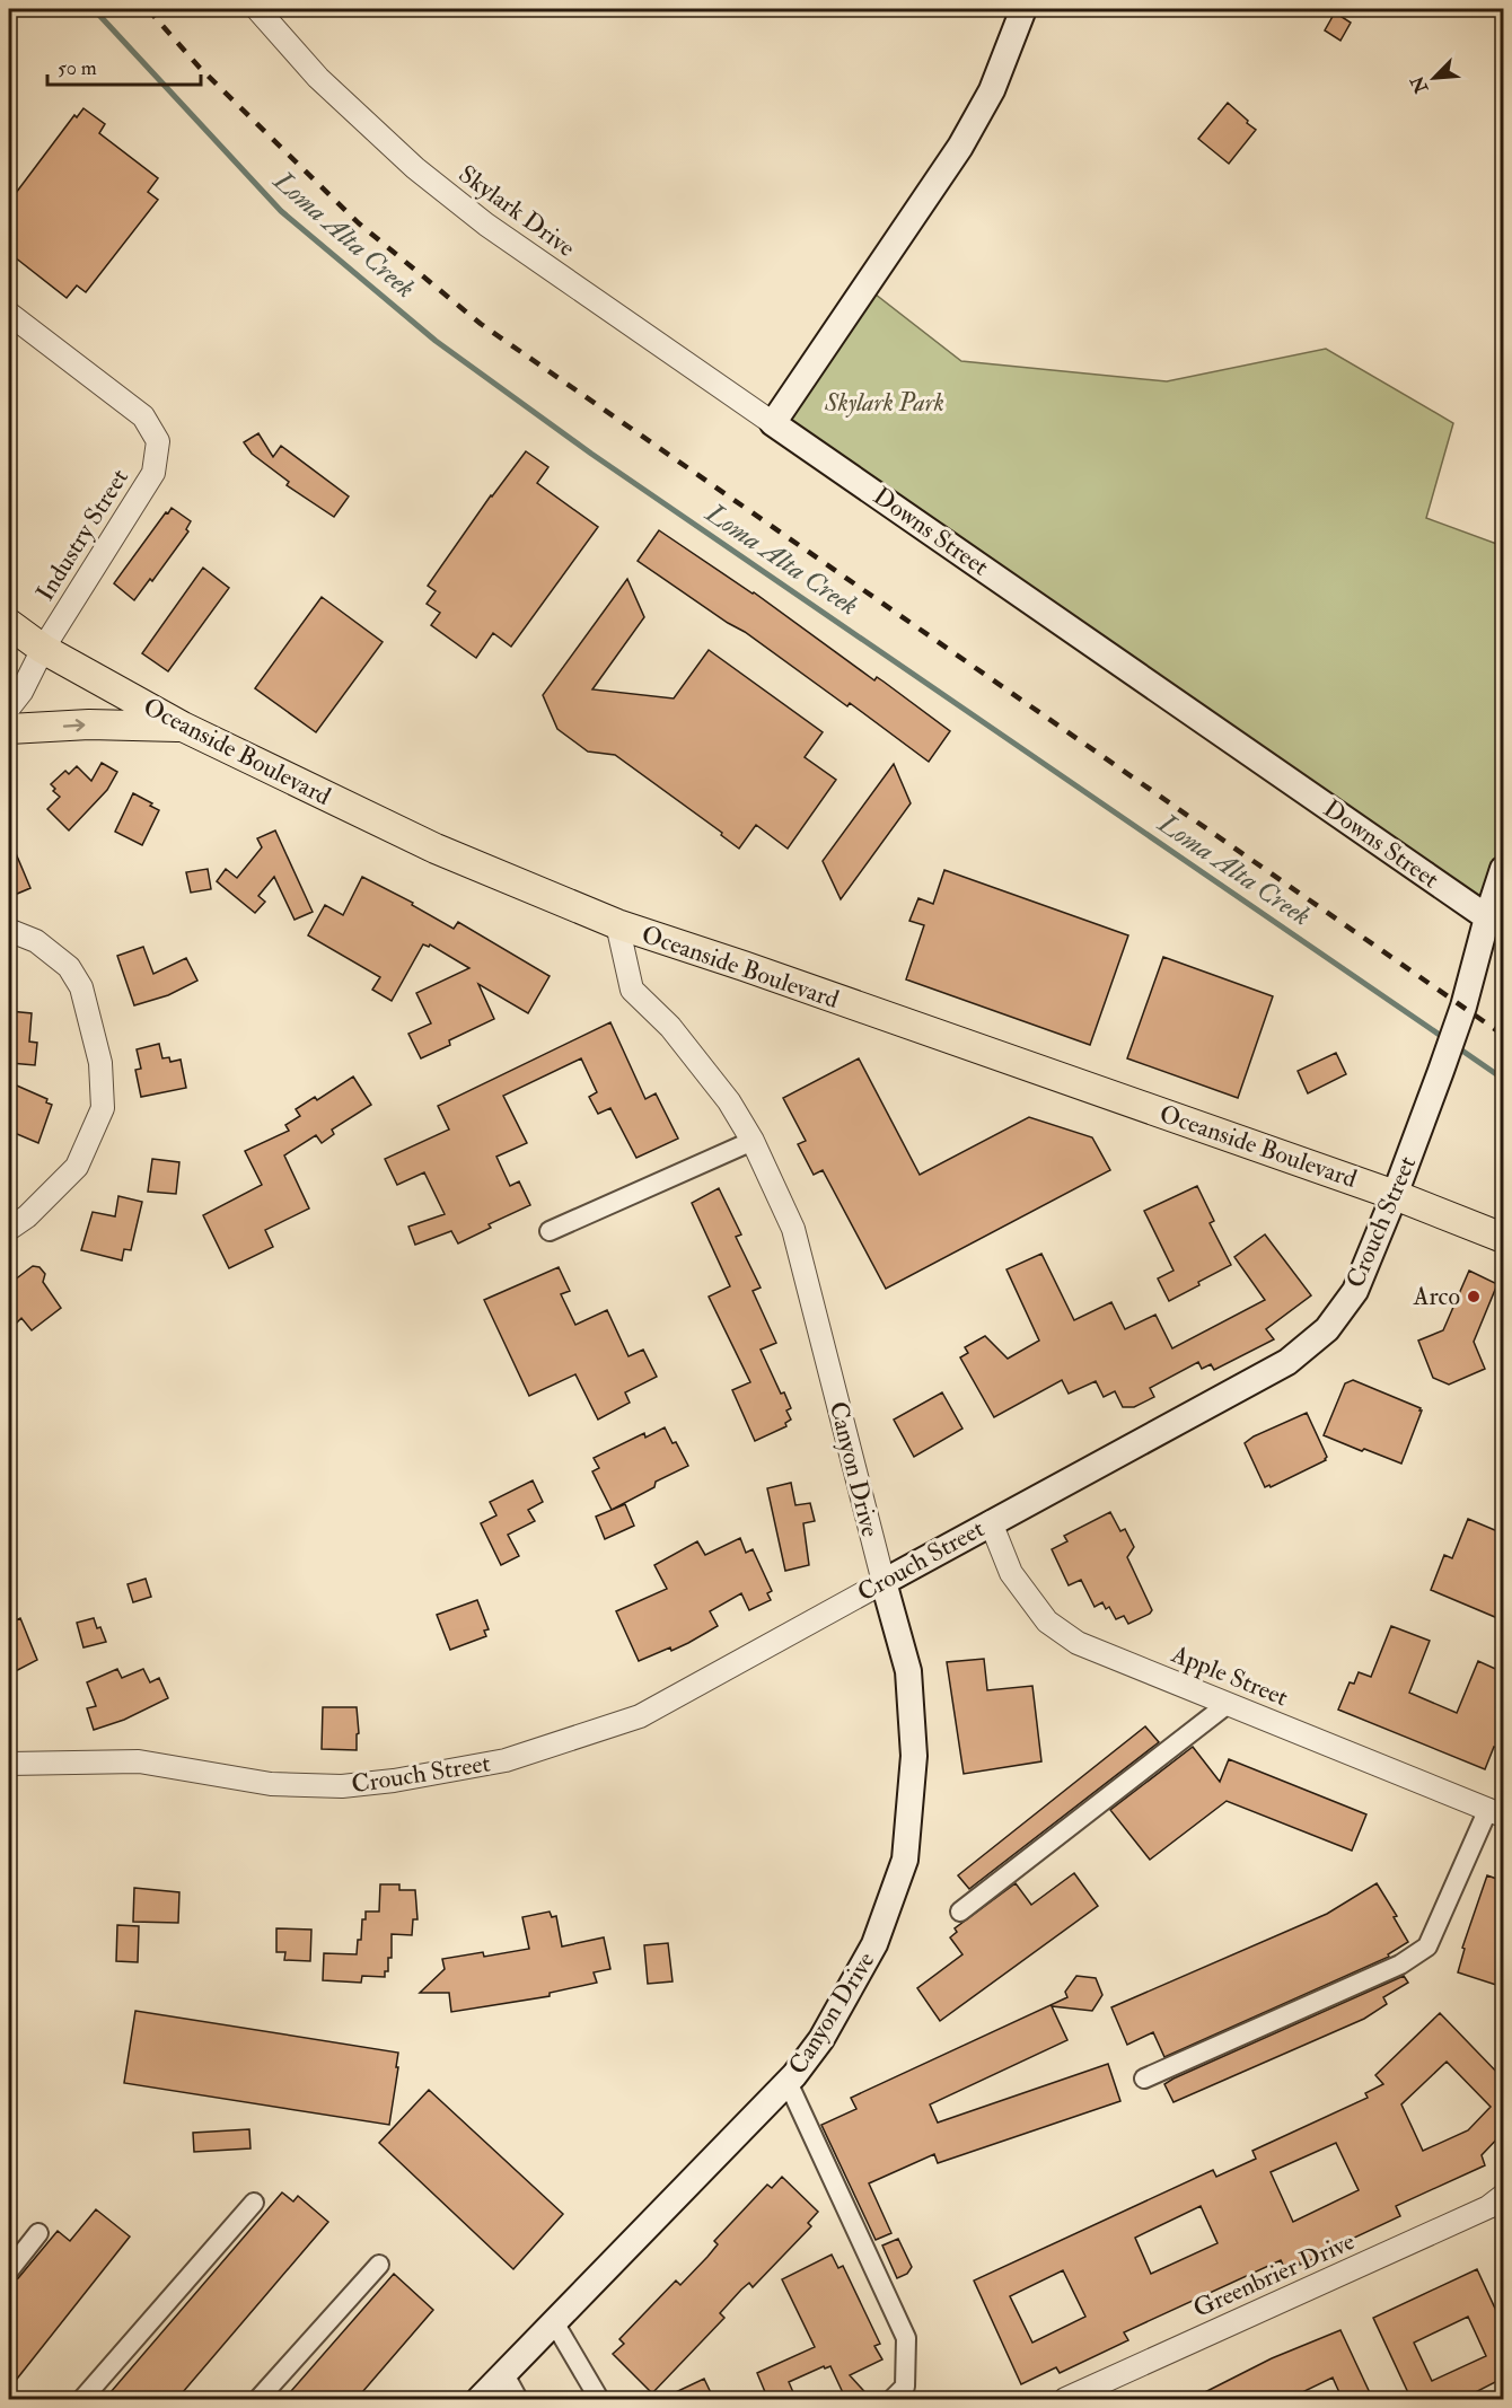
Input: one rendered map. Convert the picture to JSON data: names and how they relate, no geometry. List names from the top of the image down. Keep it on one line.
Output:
{"streets":{"main road":["Downs Street","Oceanside Boulevard","Crouch Street","Canyon Drive"],"street":["Skylark Drive","Industry Street","Apple Street","Greenbrier Drive"]},"crossings":[["Skylark Drive","Downs Street"],["Downs Street","Crouch Street"],["Industry Street","Oceanside Boulevard"],["Oceanside Boulevard","Crouch Street"],["Oceanside Boulevard","Canyon Drive"],["Crouch Street","Canyon Drive"],["Crouch Street","Apple Street"]],"water":["Loma Alta Creek"],"parks":["Skylark Park"],"places":["Arco"],"scale_bar":"50 m","north":"bottom left"}
